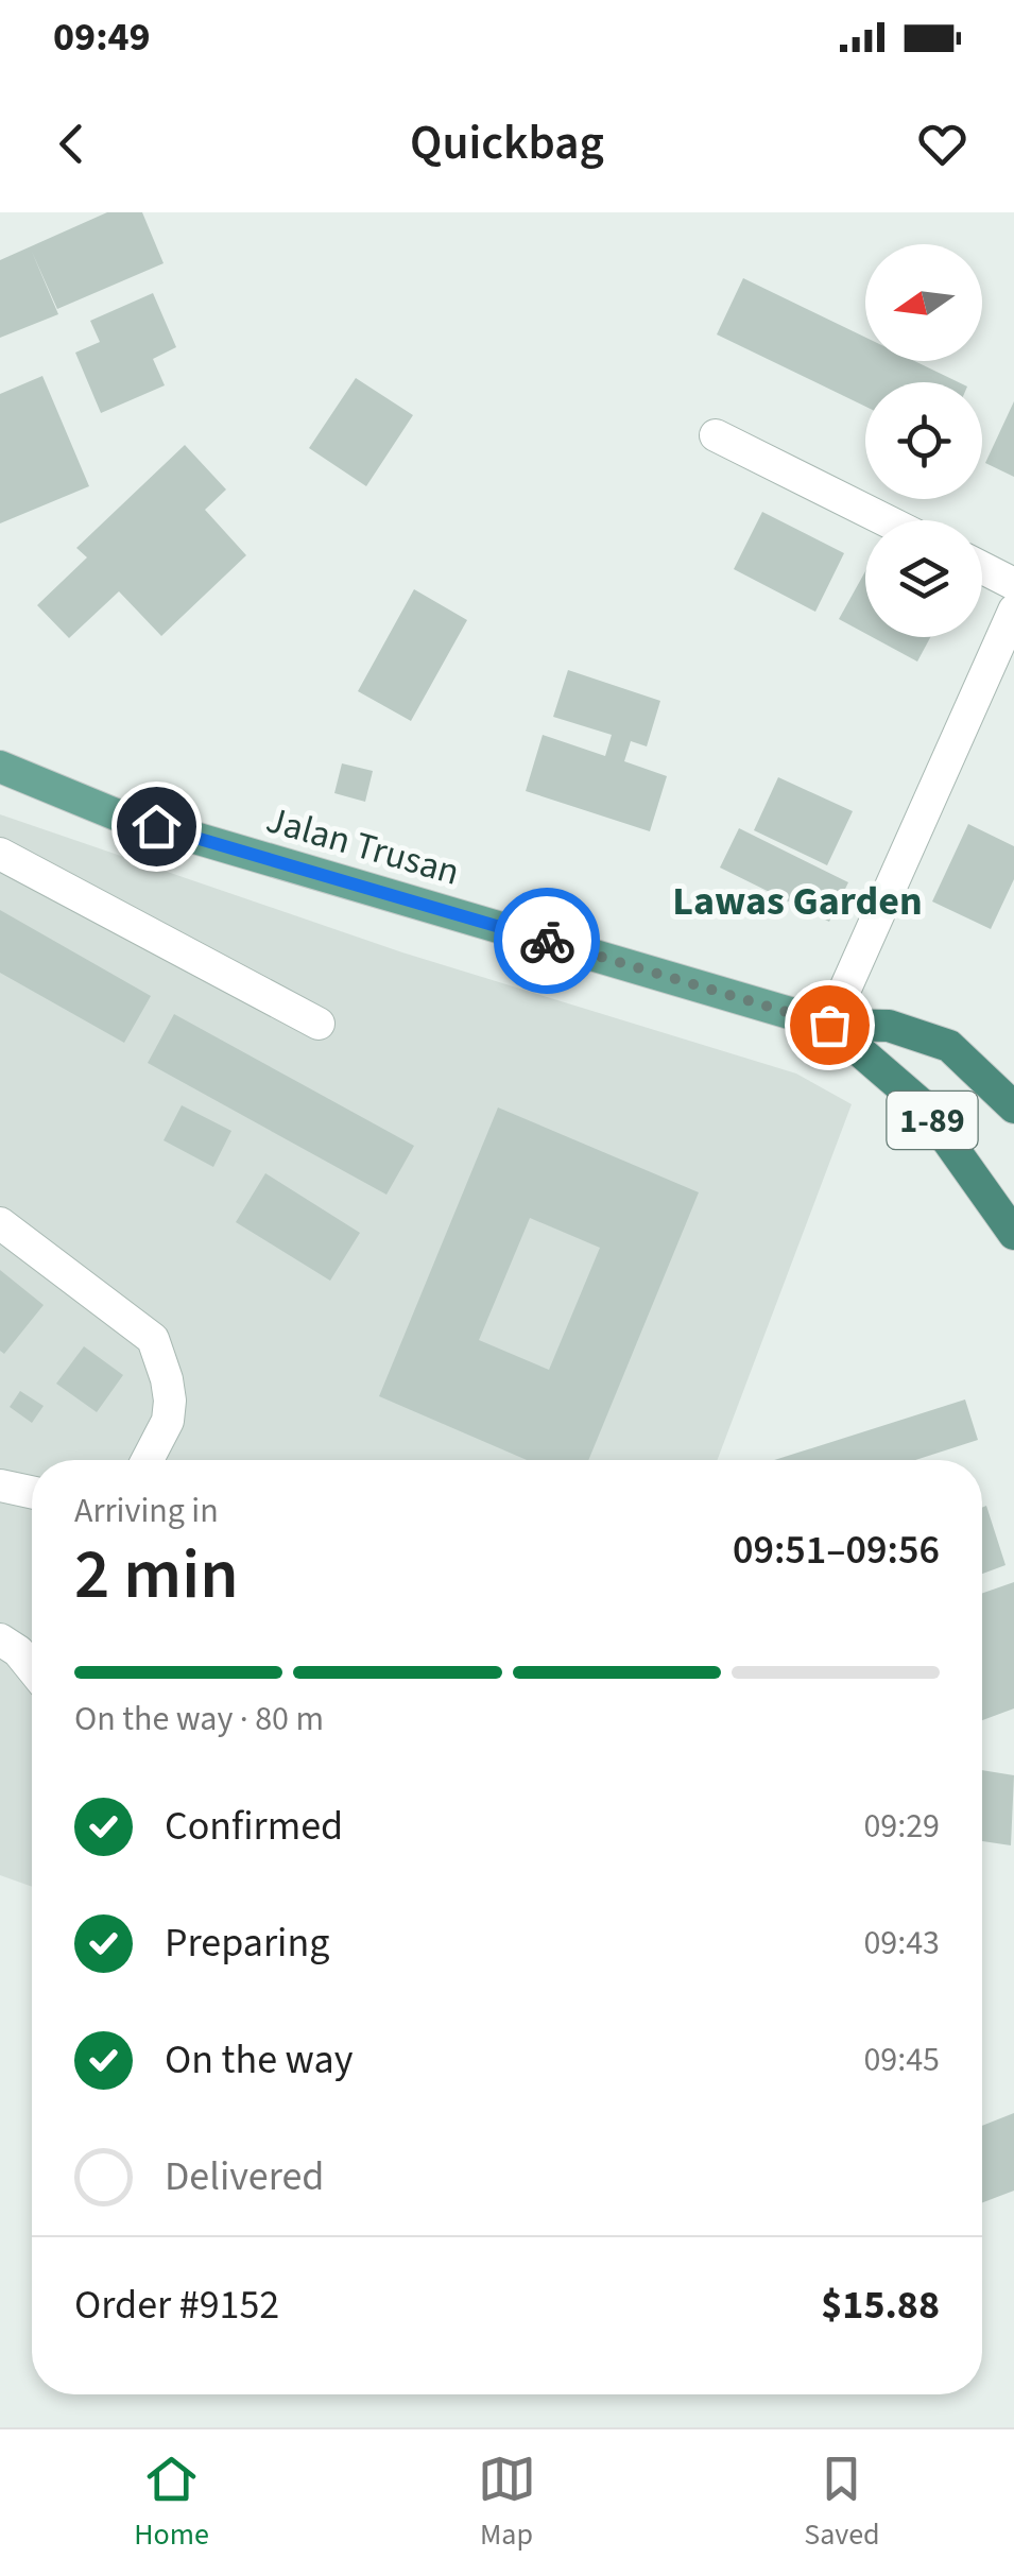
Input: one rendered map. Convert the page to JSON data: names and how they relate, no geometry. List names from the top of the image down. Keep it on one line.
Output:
{"streets":{"highway":["Jalan Trusan","1-89"]},"districts":["Lawas Garden"],"north":"left","page":{"status":"09:49","header":"Quickbag","heading":["2 min","Arriving in","09:51–09:56"],"panel":["Order #9152","$15.88"],"bar":"On the way · 80 m","list":[["Confirmed","09:29"],["Preparing","09:43"],["On the way","09:45"],"Delivered"],"tabs":["Home","Map","Saved"]}}
